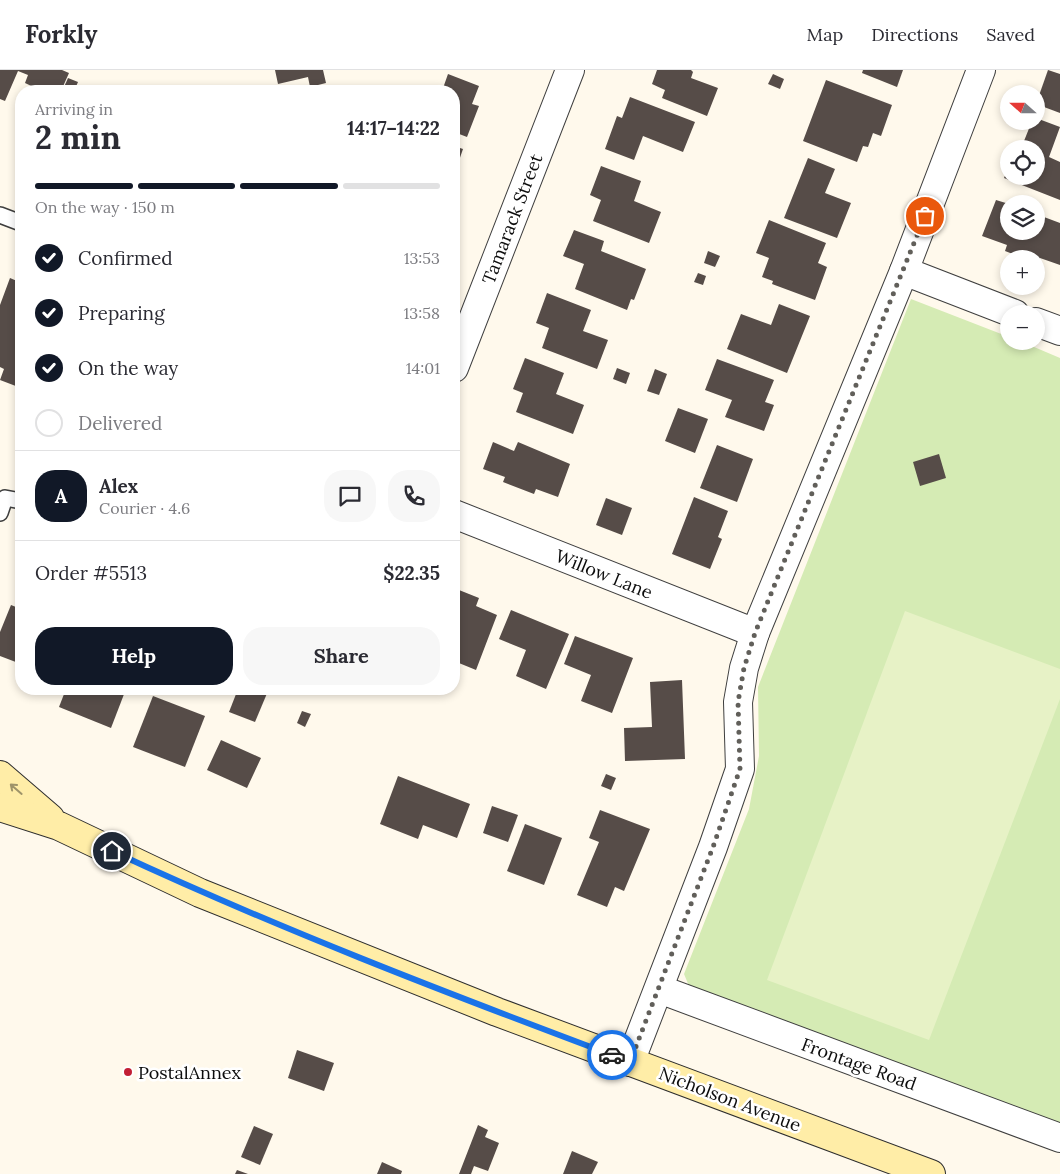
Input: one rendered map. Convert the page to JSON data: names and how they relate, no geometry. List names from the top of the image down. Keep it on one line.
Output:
{"streets":{"main road":["Nicholson Avenue"],"street":["Tamarack Street","Willow Lane","Frontage Road"]},"places":["PostalAnnex"],"north":"left","page":{"header":"Forkly","nav":["Map","Directions","Saved"],"map_buttons":["+","−"],"heading":["2 min","Arriving in","14:17–14:22"],"panel":["Alex","Courier · 4.6","Order #5513","$22.35"],"bar":"On the way · 150 m","list":[["Confirmed","13:53"],["Preparing","13:58"],["On the way","14:01"],"Delivered"],"round":"A","buttons":["Help","Share"]}}
